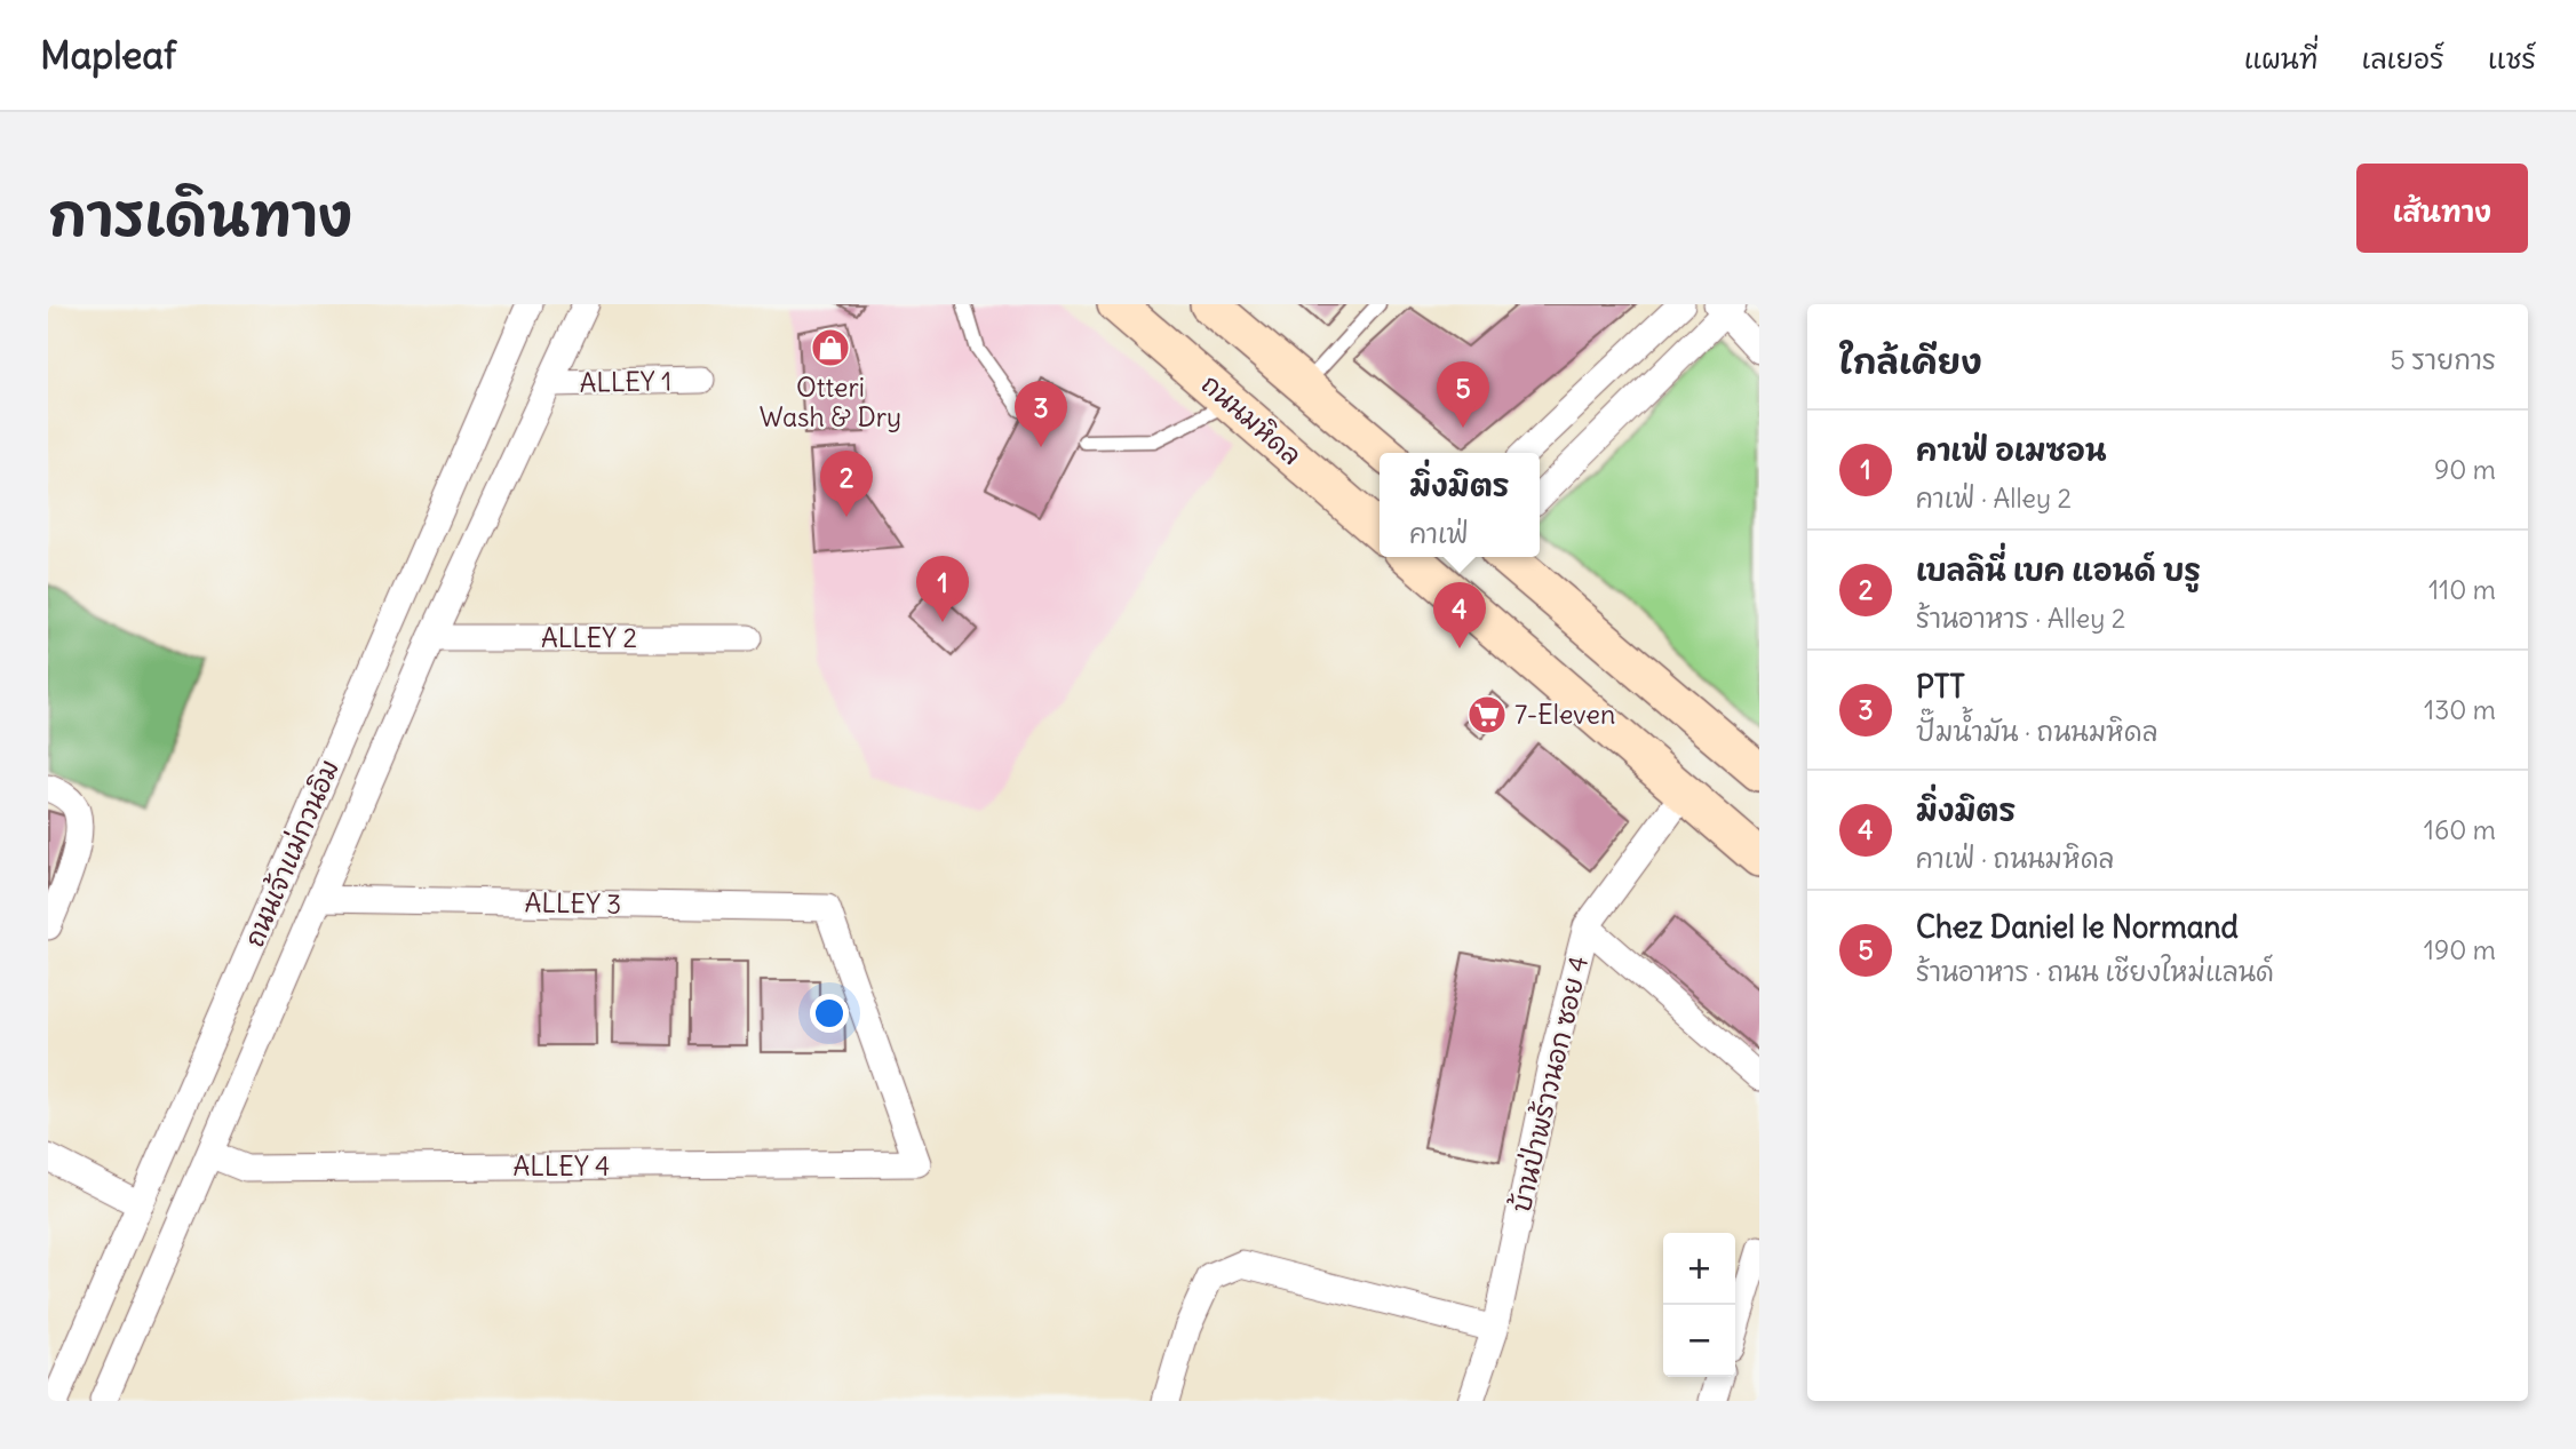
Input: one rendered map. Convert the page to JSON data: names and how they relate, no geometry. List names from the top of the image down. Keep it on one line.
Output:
{"streets":{"main road":["ถนนมหิดล"],"street":["ALLEY 1","ALLEY 2","ถนนเจ้าแม่กวนอิม","ALLEY 3","บ้านป่าพร้าวนอก ซอย 4","ALLEY 4"]},"crossings":[["ALLEY 3","ALLEY 4"]],"places":{"shop":["Otteri Wash & Dry"],"supermarket":["7-Eleven"]},"page":{"header":"Mapleaf","nav":["แผนที่","เลเยอร์","แชร์"],"title":"การเดินทาง","buttons":"เส้นทาง","heading":["ใกล้เคียง","5 รายการ"],"pins":["5","3","2","1","4"],"list":[{"mark":"1","name":"คาเฟ่ อเมซอน","note":"คาเฟ่ · Alley 2","value":"90 m"},{"mark":"2","name":"เบลลินี่ เบค แอนด์ บรู","note":"ร้านอาหาร · Alley 2","value":"110 m"},{"mark":"3","name":"PTT","note":"ปั๊มน้ำมัน · ถนนมหิดล","value":"130 m"},{"mark":"4","name":"มิ่งมิตร","note":"คาเฟ่ · ถนนมหิดล","value":"160 m"},{"mark":"5","name":"Chez Daniel le Normand","note":"ร้านอาหาร · ถนน เชียงใหม่แลนด์","value":"190 m"}],"popup":["มิ่งมิตร","คาเฟ่"],"map_buttons":["+","−"]}}
